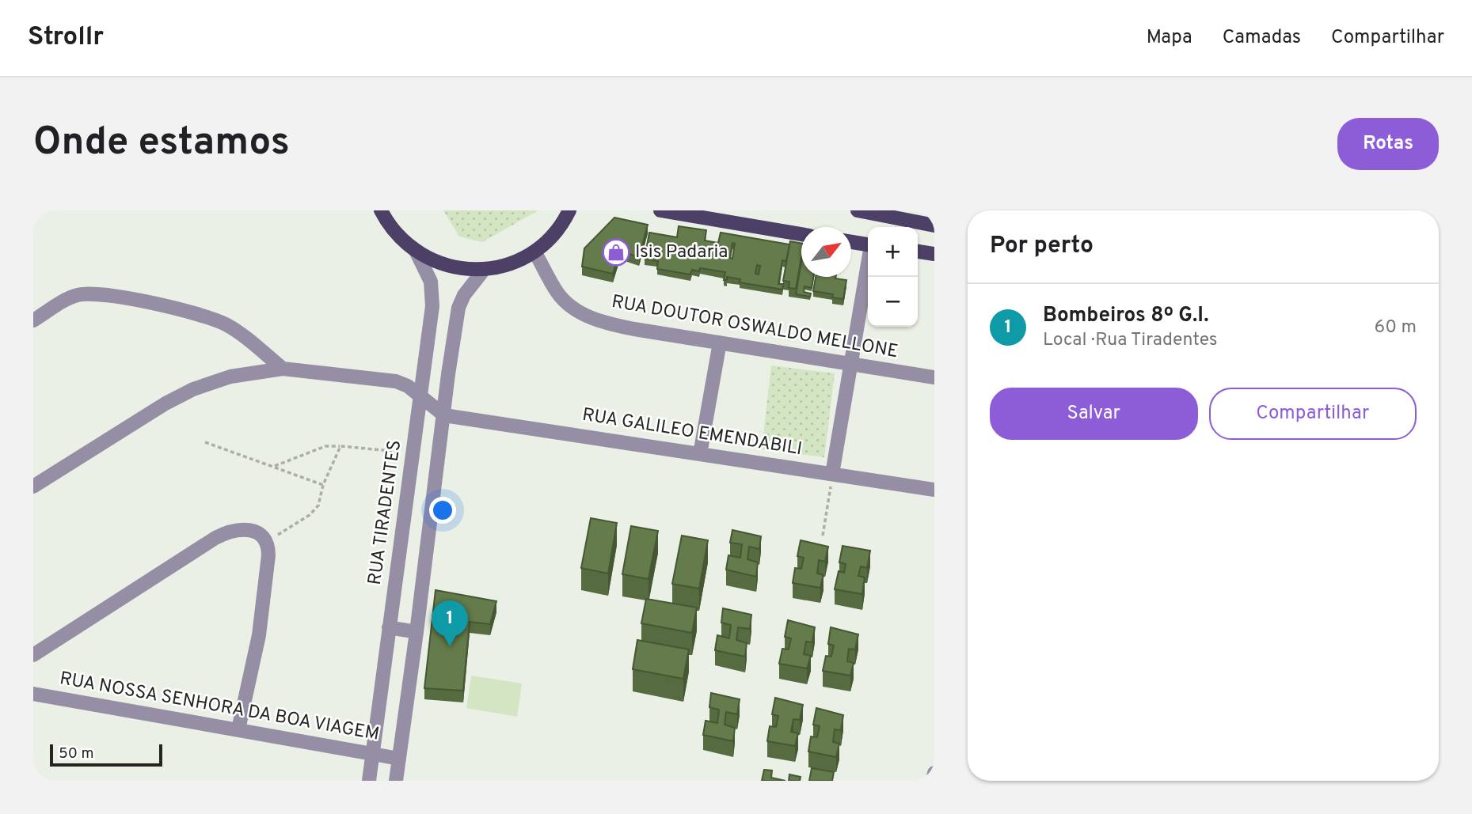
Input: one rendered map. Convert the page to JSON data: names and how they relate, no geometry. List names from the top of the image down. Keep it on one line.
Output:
{"streets":{"street":["RUA DOUTOR OSWALDO MELLONE","RUA GALILEO EMENDABILI","RUA TIRADENTES","RUA NOSSA SENHORA DA BOA VIAGEM"]},"crossings":[["RUA TIRADENTES","RUA NOSSA SENHORA DA BOA VIAGEM"]],"places":{"shop":["Isis Padaria"]},"scale_bar":"50 m","north":"top right","page":{"header":"Strollr","nav":["Mapa","Camadas","Compartilhar"],"buttons":["Rotas",["Salvar","Compartilhar"]],"title":"Onde estamos","heading":"Por perto","map_buttons":["+","−"],"list":[{"mark":"1","name":"Bombeiros 8º G.I.","note":"Local · Rua Tiradentes","value":"60 m"}],"pins":"1","scale":"50 m"}}
